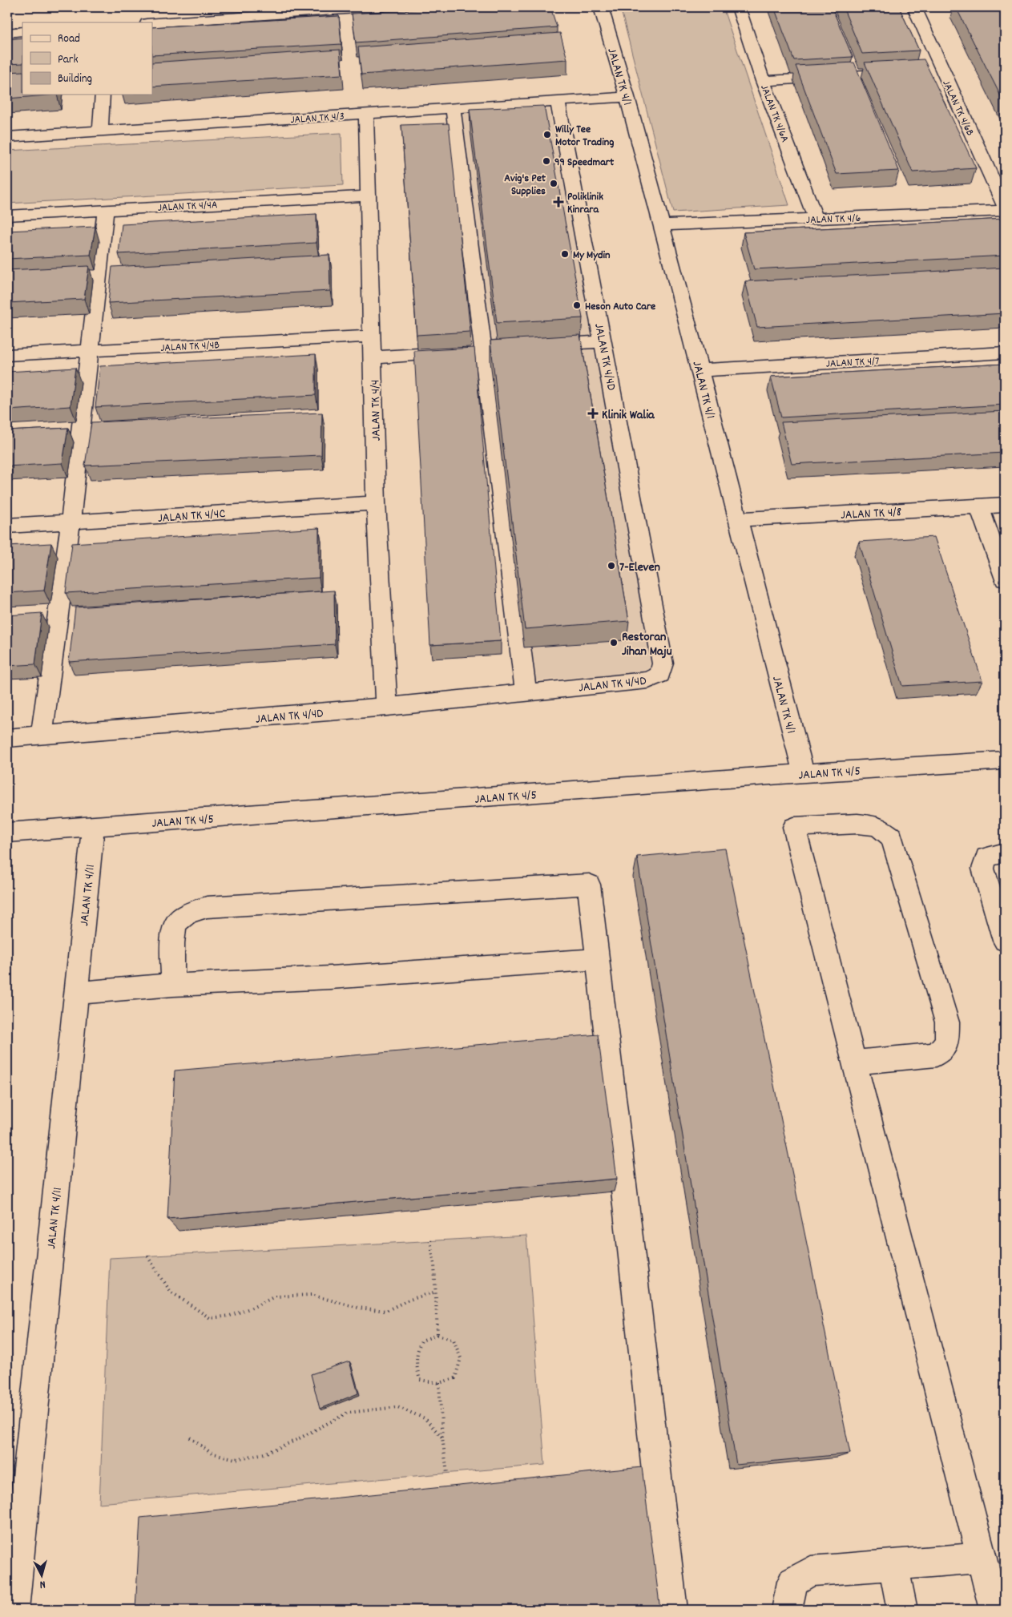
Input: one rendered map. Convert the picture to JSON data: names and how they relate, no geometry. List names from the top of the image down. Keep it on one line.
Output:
{"streets":{"street":["JALAN TK 4/1","JALAN TK 4/6B","JALAN TK 4/6A","JALAN TK 4/3","JALAN TK 4/4A","JALAN TK 4/6","JALAN TK 4/4B","JALAN TK 4/4D","JALAN TK 4/7","JALAN TK 4/4","JALAN TK 4/8","JALAN TK 4/4C","JALAN TK 4/5","JALAN TK 4/11"]},"crossings":[["JALAN TK 4/1","JALAN TK 4/3"],["JALAN TK 4/1","JALAN TK 4/6"],["JALAN TK 4/1","JALAN TK 4/7"],["JALAN TK 4/1","JALAN TK 4/8"],["JALAN TK 4/1","JALAN TK 4/5"],["JALAN TK 4/6A","JALAN TK 4/6"],["JALAN TK 4/3","JALAN TK 4/4D"],["JALAN TK 4/3","JALAN TK 4/4"],["JALAN TK 4/4A","JALAN TK 4/4"],["JALAN TK 4/4B","JALAN TK 4/4"],["JALAN TK 4/4D","JALAN TK 4/4"],["JALAN TK 4/4","JALAN TK 4/4C"],["JALAN TK 4/5","JALAN TK 4/11"]],"places":{"other":["Willy Tee Motor Trading","99 Speedmart","Avig's Pet Supplies","My Mydin","Heson Auto Care","7-Eleven","Restoran Jihan Maju"],"health":["Poliklinik Kinrara","Klinik Walia"]},"legend":["Road","Park","Building"],"north":"bottom"}
